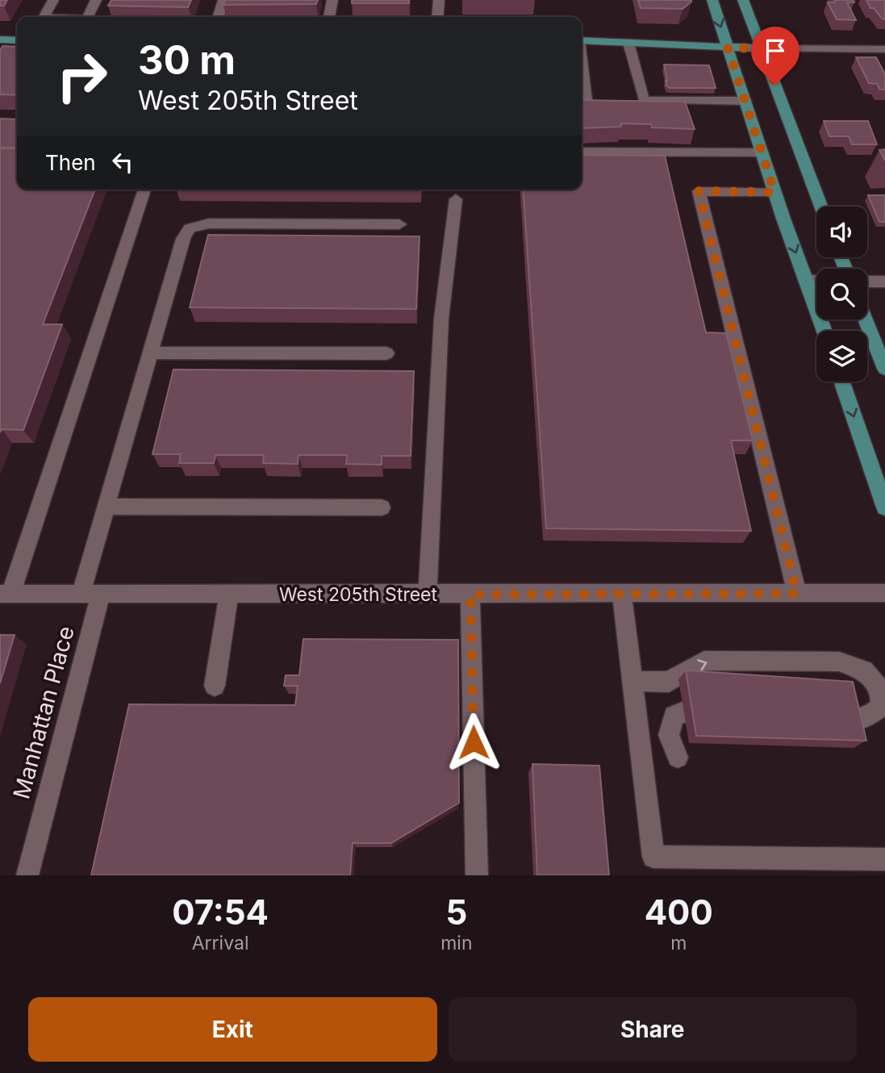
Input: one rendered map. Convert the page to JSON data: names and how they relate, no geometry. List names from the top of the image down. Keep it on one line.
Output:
{"streets":{"street":["West 205th Street","Manhattan Place"]},"crossings":[["West 205th Street","Manhattan Place"]],"page":{"turn":["30 m","West 205th Street"],"then":"Then","eta":["07:54","Arrival","5","min","400","m"],"buttons":["Exit","Share"]}}
